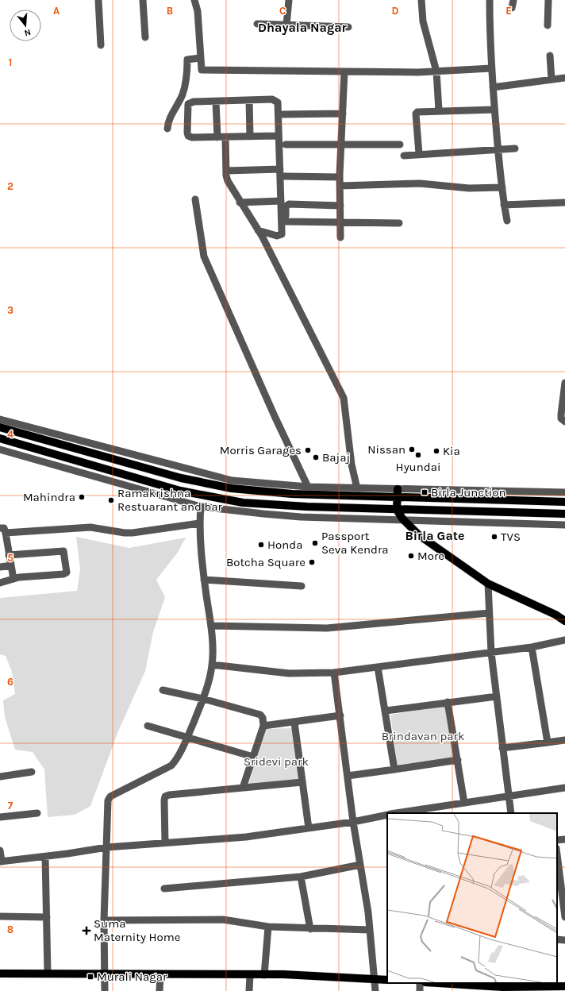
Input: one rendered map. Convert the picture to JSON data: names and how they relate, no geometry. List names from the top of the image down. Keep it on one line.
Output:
{"districts":["Dhayala Nagar","Birla Gate"],"parks":["Brindavan park","Sridevi park"],"places":{"other":["Nissan","Morris Garages","Kia","Hyundai","Bajaj","Mahindra","Ramakrishna Restuarant and bar","TVS","Passport Seva Kendra","Honda","More","Botcha Square"],"transit":["Birla Junction","Murali Nagar"],"health":["Suma Maternity Home"]},"north":"bottom","grid":{"columns":["A","B","C","D","E"],"rows":["1","2","3","4","5","6","7","8"]}}
